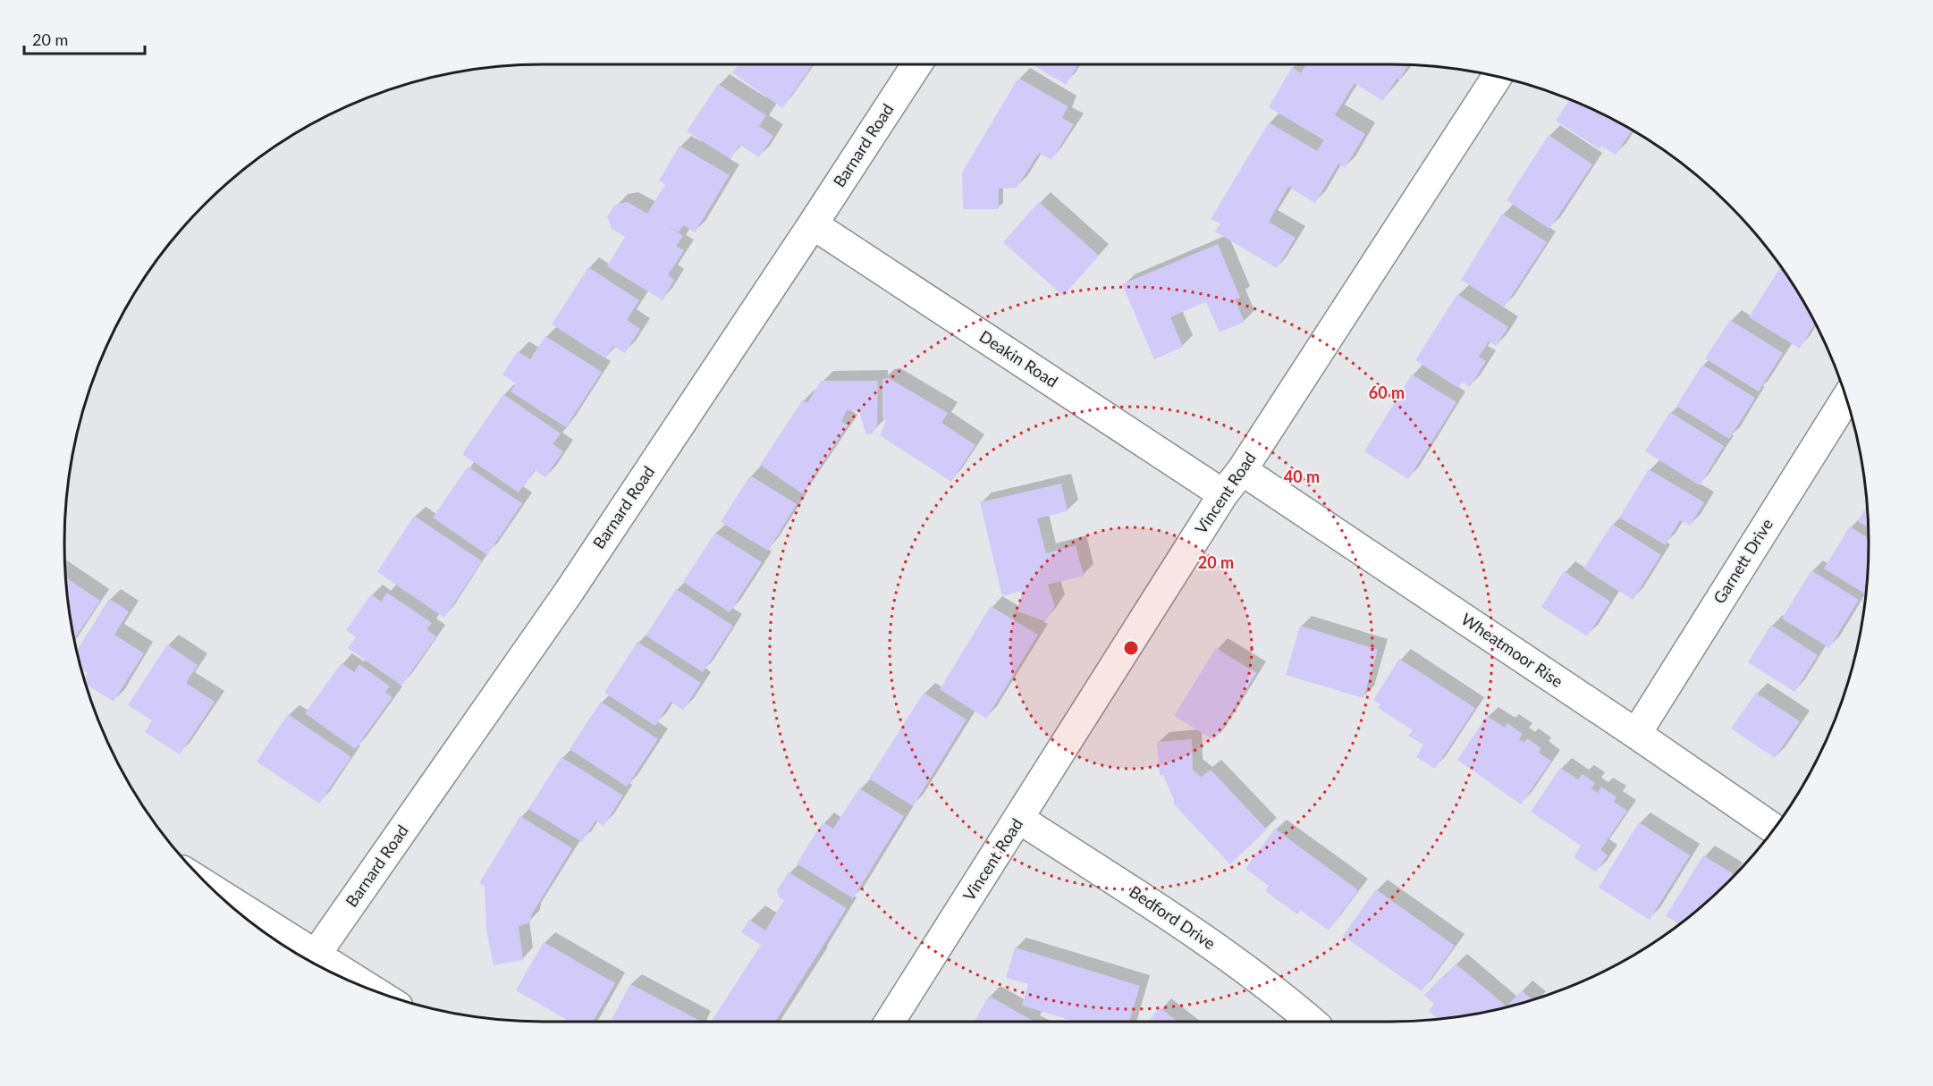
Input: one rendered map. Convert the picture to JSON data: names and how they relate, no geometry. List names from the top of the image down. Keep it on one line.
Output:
{"streets":{"street":["Barnard Road","Deakin Road","Vincent Road","Garnett Drive","Wheatmoor Rise","Bedford Drive"]},"crossings":[["Barnard Road","Deakin Road"],["Deakin Road","Vincent Road"],["Vincent Road","Wheatmoor Rise"],["Vincent Road","Bedford Drive"],["Garnett Drive","Wheatmoor Rise"]],"scale_bar":"20 m","rings":["60 m","40 m","20 m"]}
